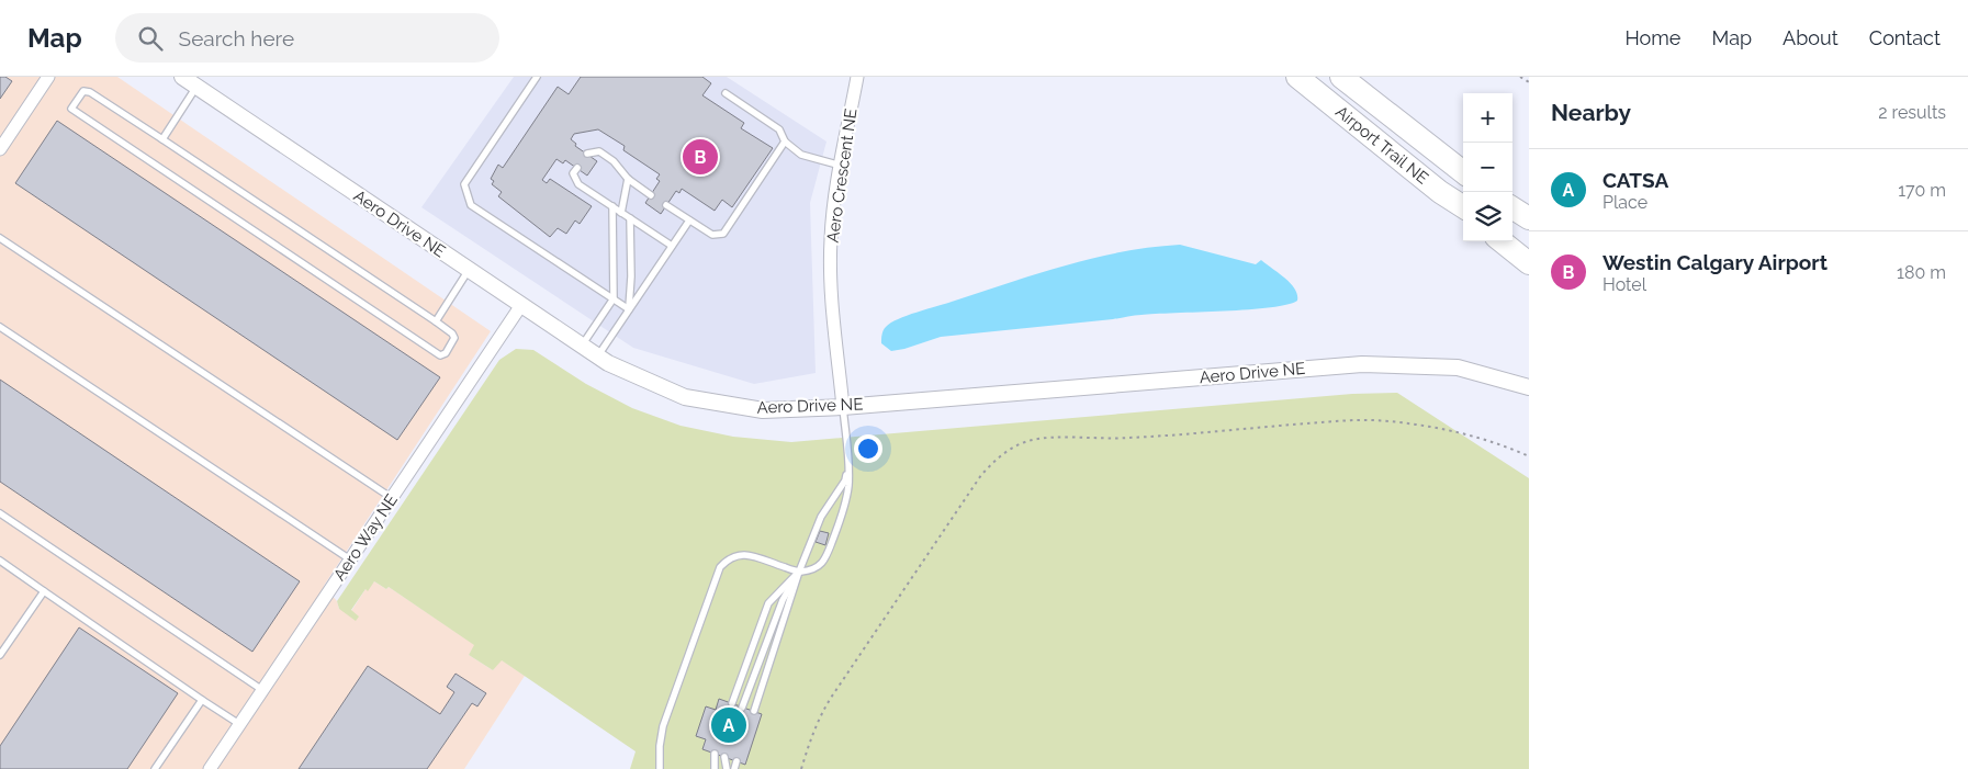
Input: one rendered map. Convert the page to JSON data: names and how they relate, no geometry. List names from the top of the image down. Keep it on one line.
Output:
{"streets":{"highway":["Airport Trail NE"],"street":["Aero Crescent NE","Aero Drive NE","Aero Way NE"]},"crossings":[["Aero Crescent NE","Aero Drive NE"],["Aero Drive NE","Aero Way NE"]],"page":{"header":"Map","search":"Search here","nav":["Home","Map","About","Contact"],"heading":["Nearby","2 results"],"map_buttons":["+","−"],"pins":["B","A"],"list":[{"mark":"A","name":"CATSA","note":"Place","value":"170 m"},{"mark":"B","name":"Westin Calgary Airport","note":"Hotel","value":"180 m"}]}}
